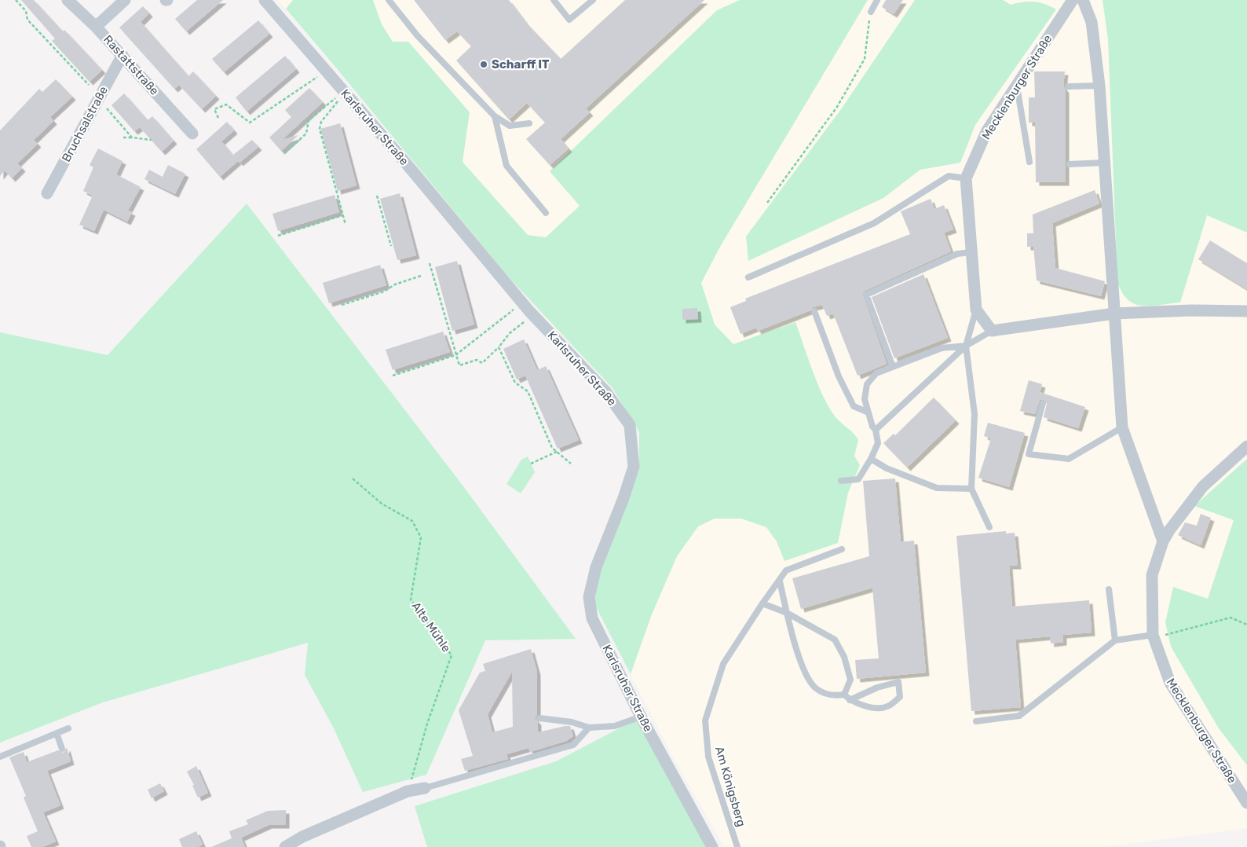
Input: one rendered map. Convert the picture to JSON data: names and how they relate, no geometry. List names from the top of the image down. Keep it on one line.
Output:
{"streets":{"street":["Rastattstraße","Mecklenburger Straße","Bruchsalstraße","Karlsruher Straße"],"lane":["Am Königsberg"],"path":["Alte Mühle"]},"crossings":[["Rastattstraße","Bruchsalstraße"]],"places":["Scharff IT"]}
